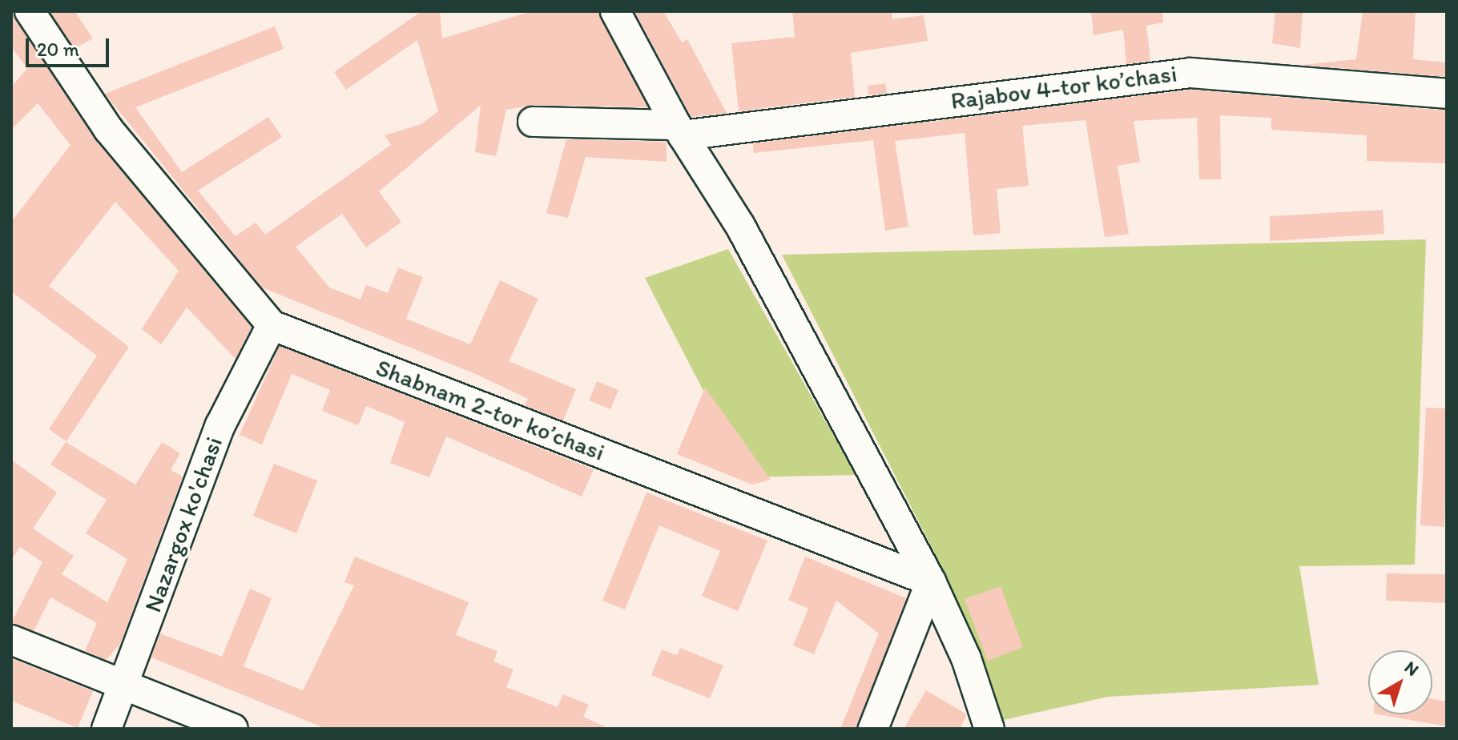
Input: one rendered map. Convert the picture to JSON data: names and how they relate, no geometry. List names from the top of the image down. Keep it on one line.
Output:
{"streets":{"street":["Rajabov 4-tor koʼchasi","Shabnam 2-tor koʼchasi","Nazargox ko'chasi"]},"crossings":[["Shabnam 2-tor koʼchasi","Nazargox ko'chasi"]],"scale_bar":"20 m","north":"top right"}
